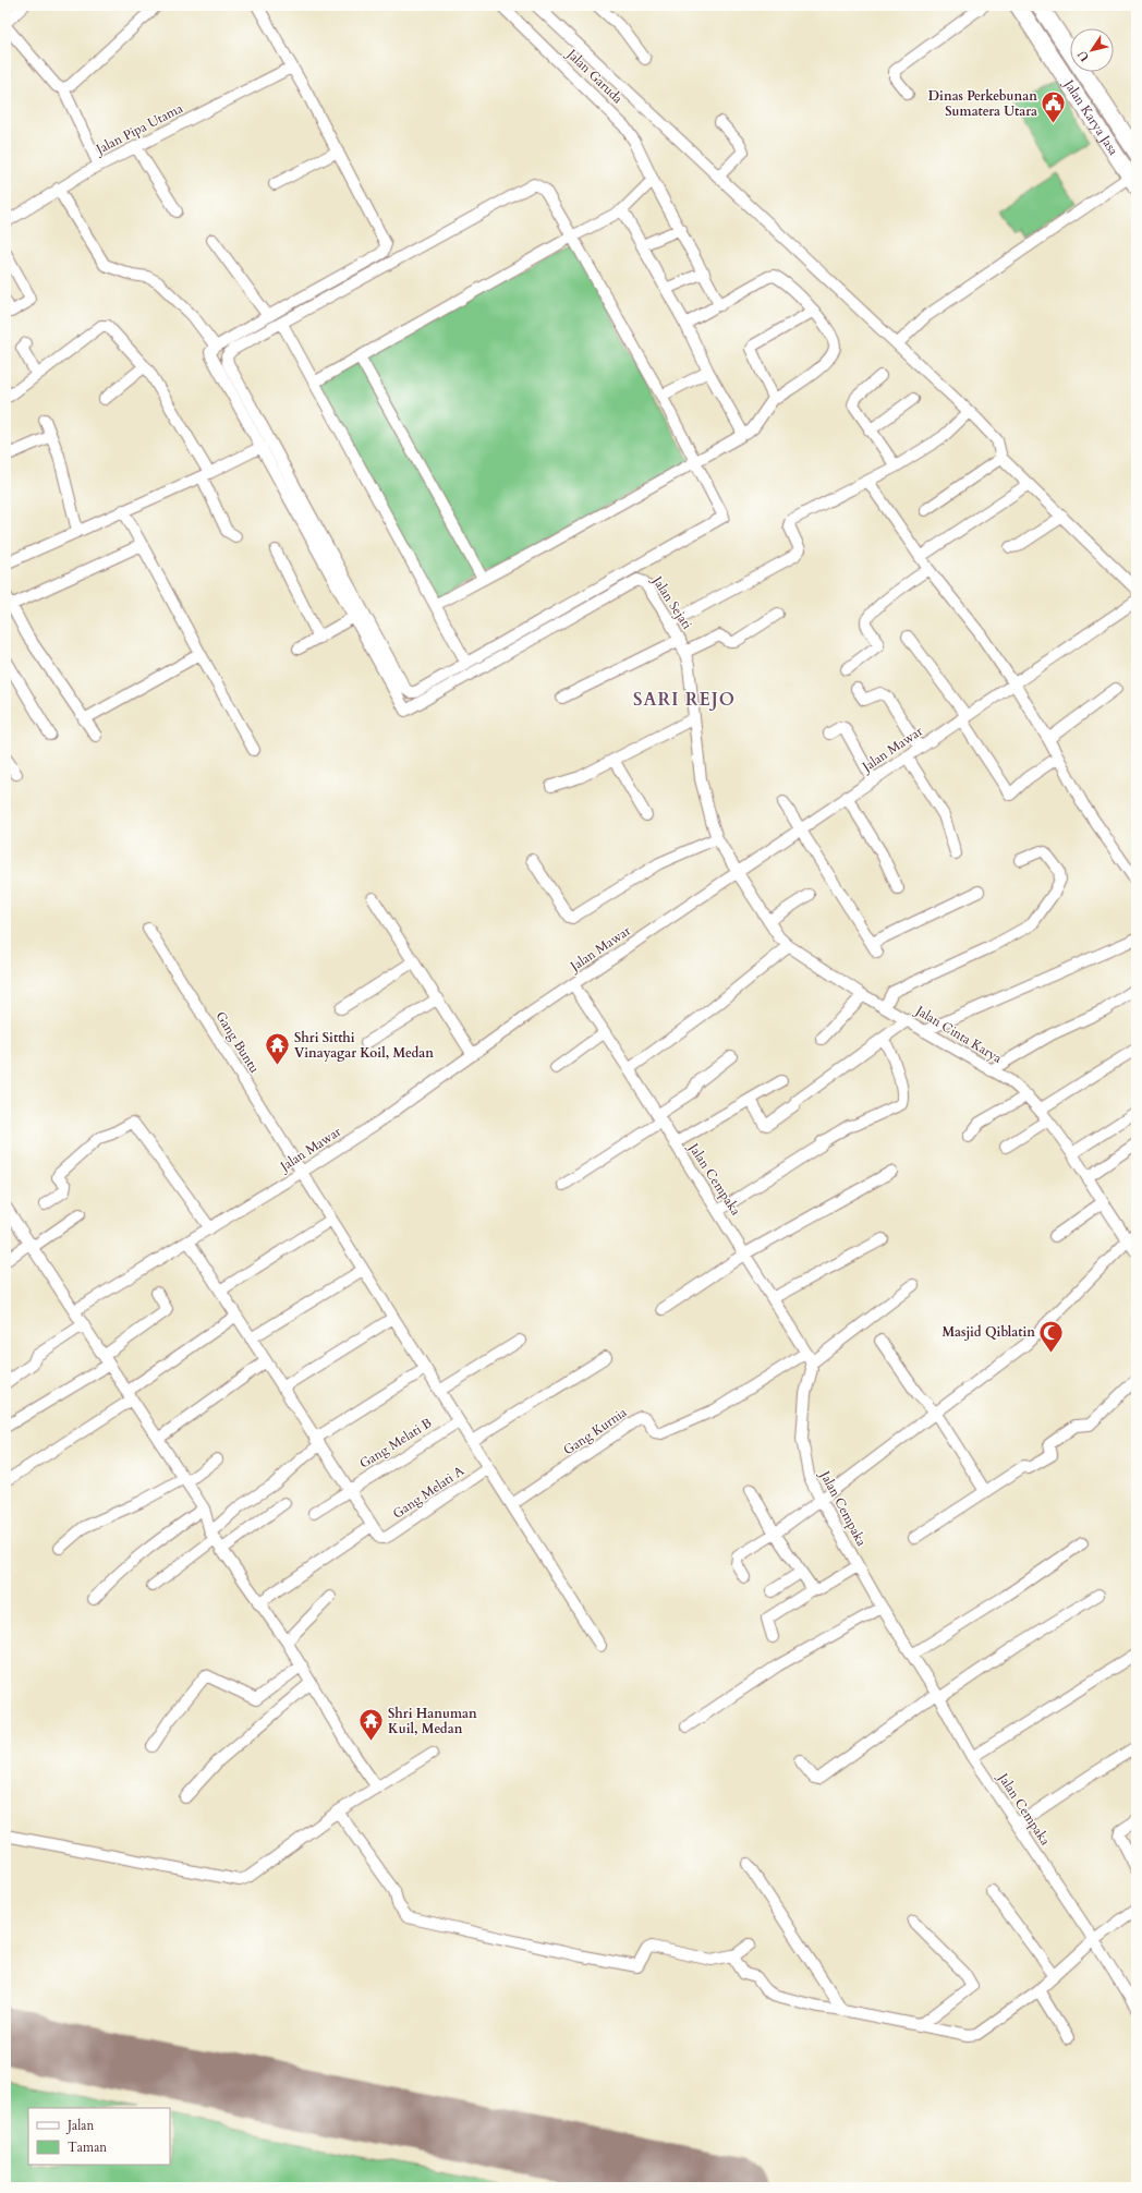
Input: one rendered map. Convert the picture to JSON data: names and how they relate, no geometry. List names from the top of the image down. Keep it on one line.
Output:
{"streets":{"highway":["Jalan Karya Jasa"],"street":["Jalan Garuda","Jalan Pipa Utama","Jalan Sejati","Jalan Mawar","Jalan Cinta Karya","Gang Buntu","Jalan Cempaka","Gang Kurnia","Gang Melati B","Gang Melati A"]},"crossings":[["Jalan Sejati","Jalan Mawar"],["Jalan Sejati","Jalan Cinta Karya"],["Jalan Mawar","Jalan Cinta Karya"],["Jalan Mawar","Gang Buntu"],["Jalan Mawar","Jalan Cempaka"],["Gang Buntu","Gang Kurnia"],["Gang Buntu","Gang Melati B"],["Gang Buntu","Gang Melati A"],["Jalan Cempaka","Gang Kurnia"]],"districts":["SARI REJO"],"places":{"public building":["Dinas Perkebunan Sumatera Utara"],"temple":["Shri Sitthi Vinayagar Koil, Medan","Shri Hanuman Kuil, Medan"],"mosque":["Masjid Qiblatin"]},"legend":["Jalan","Taman"],"north":"bottom left"}
